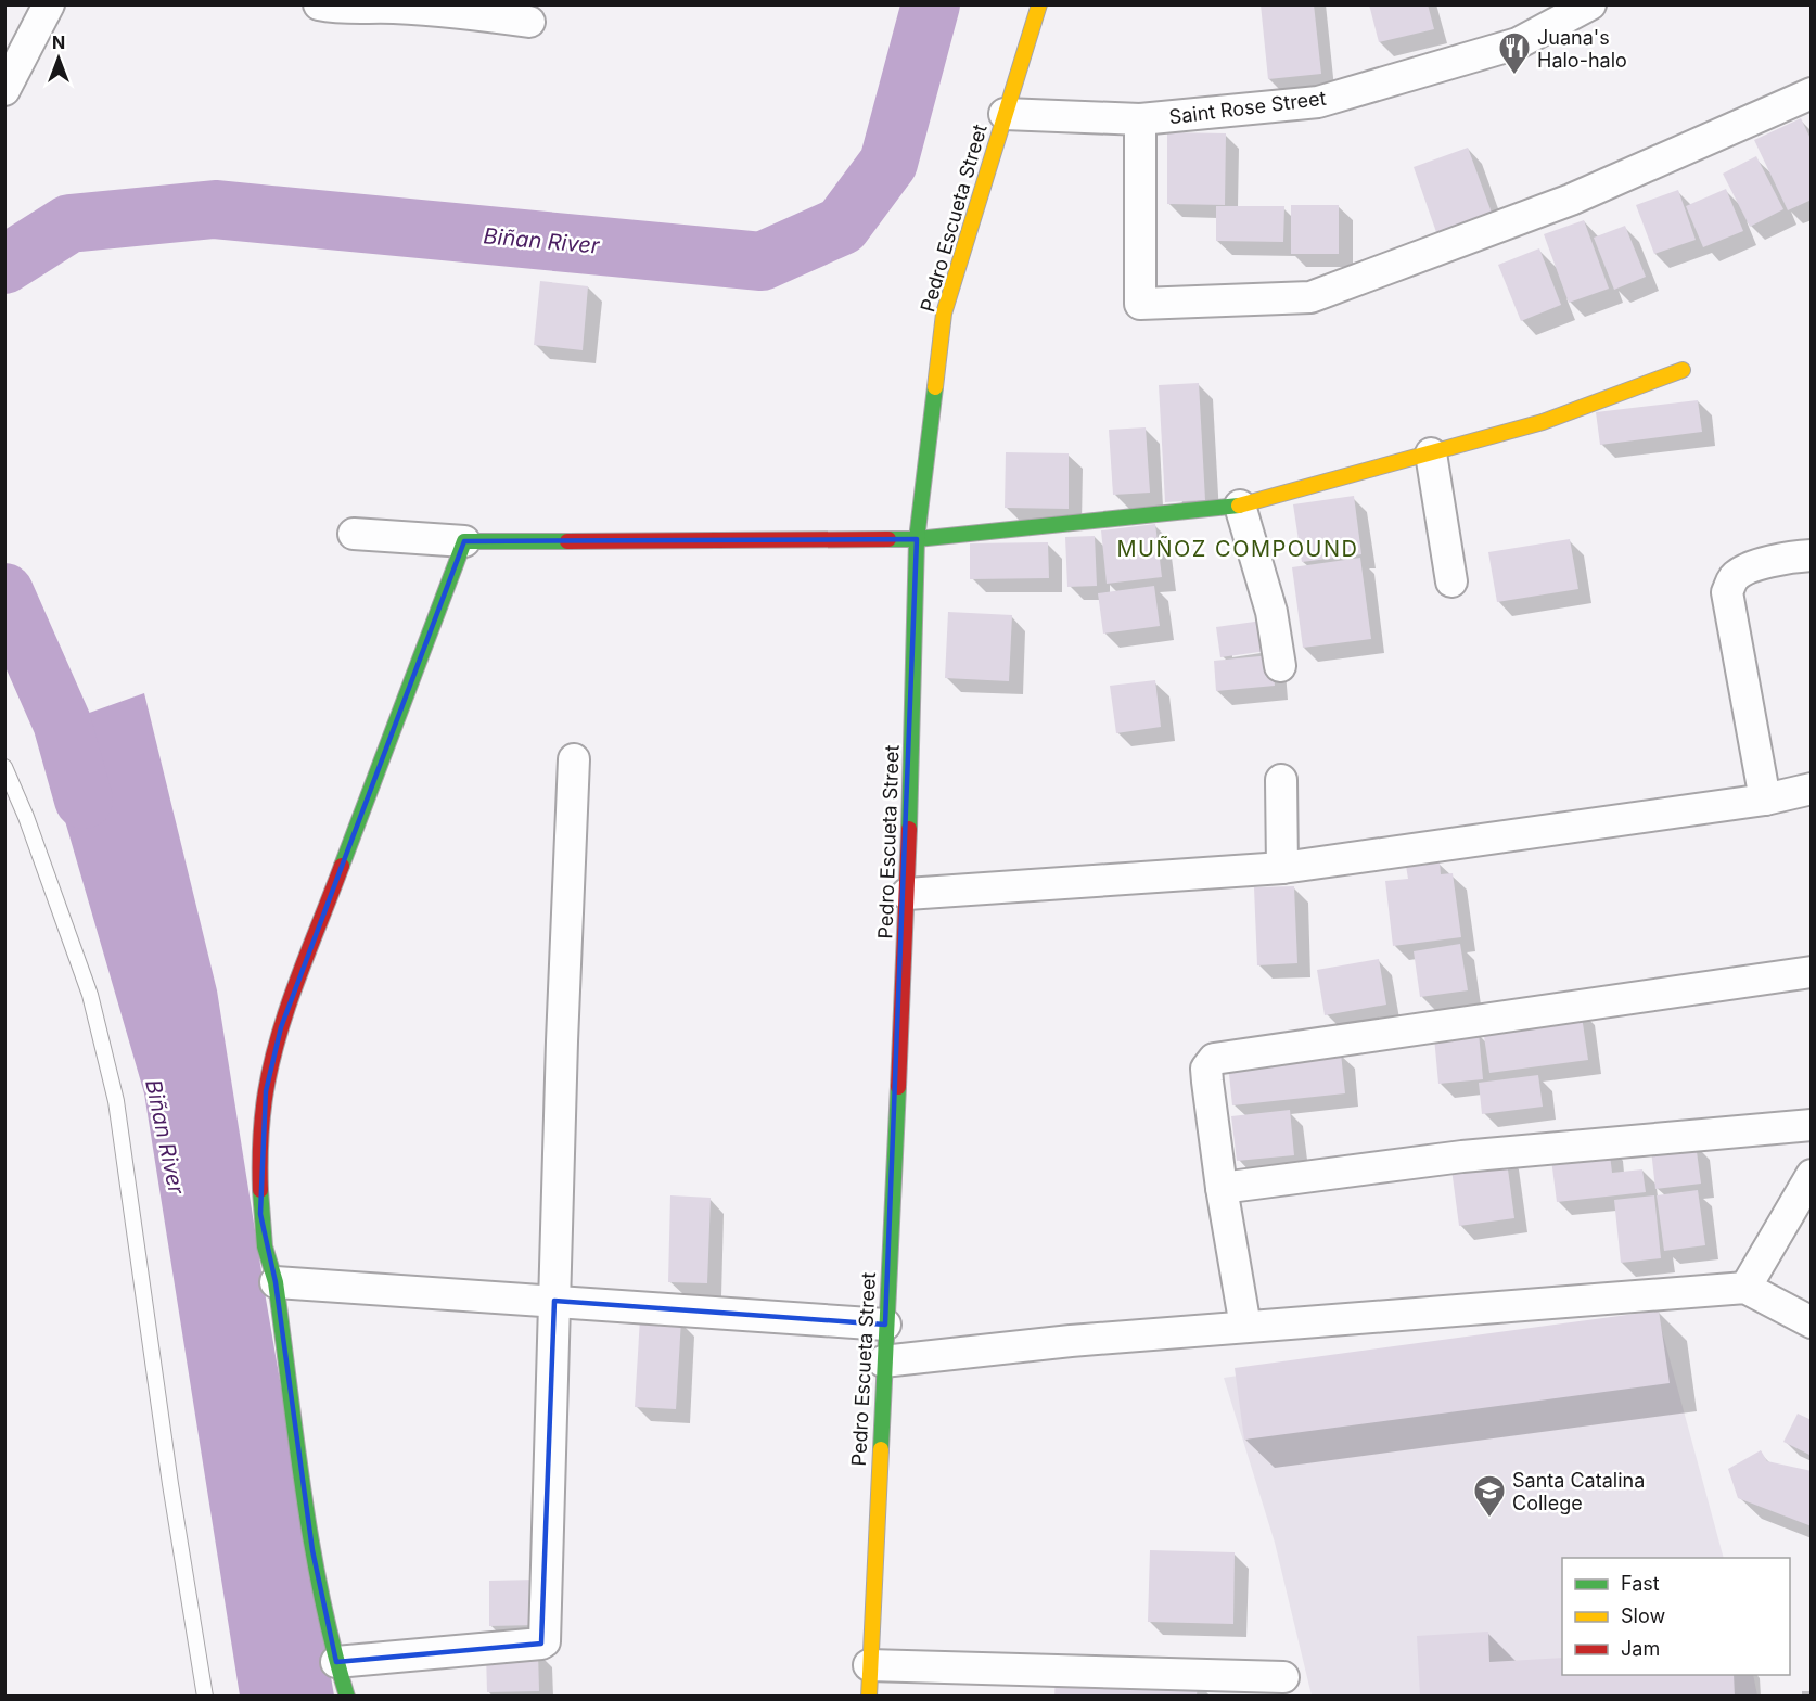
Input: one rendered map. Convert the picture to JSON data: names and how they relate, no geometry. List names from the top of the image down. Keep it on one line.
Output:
{"streets":{"street":["Saint Rose Street","Pedro Escueta Street"]},"crossings":[["Saint Rose Street","Pedro Escueta Street"]],"districts":["MUÑOZ COMPOUND"],"water":["Biñan River"],"places":{"restaurant":["Juana's Halo-halo"],"school or university":["Santa Catalina College"]},"legend":["Fast","Slow","Jam"],"north":"top"}
